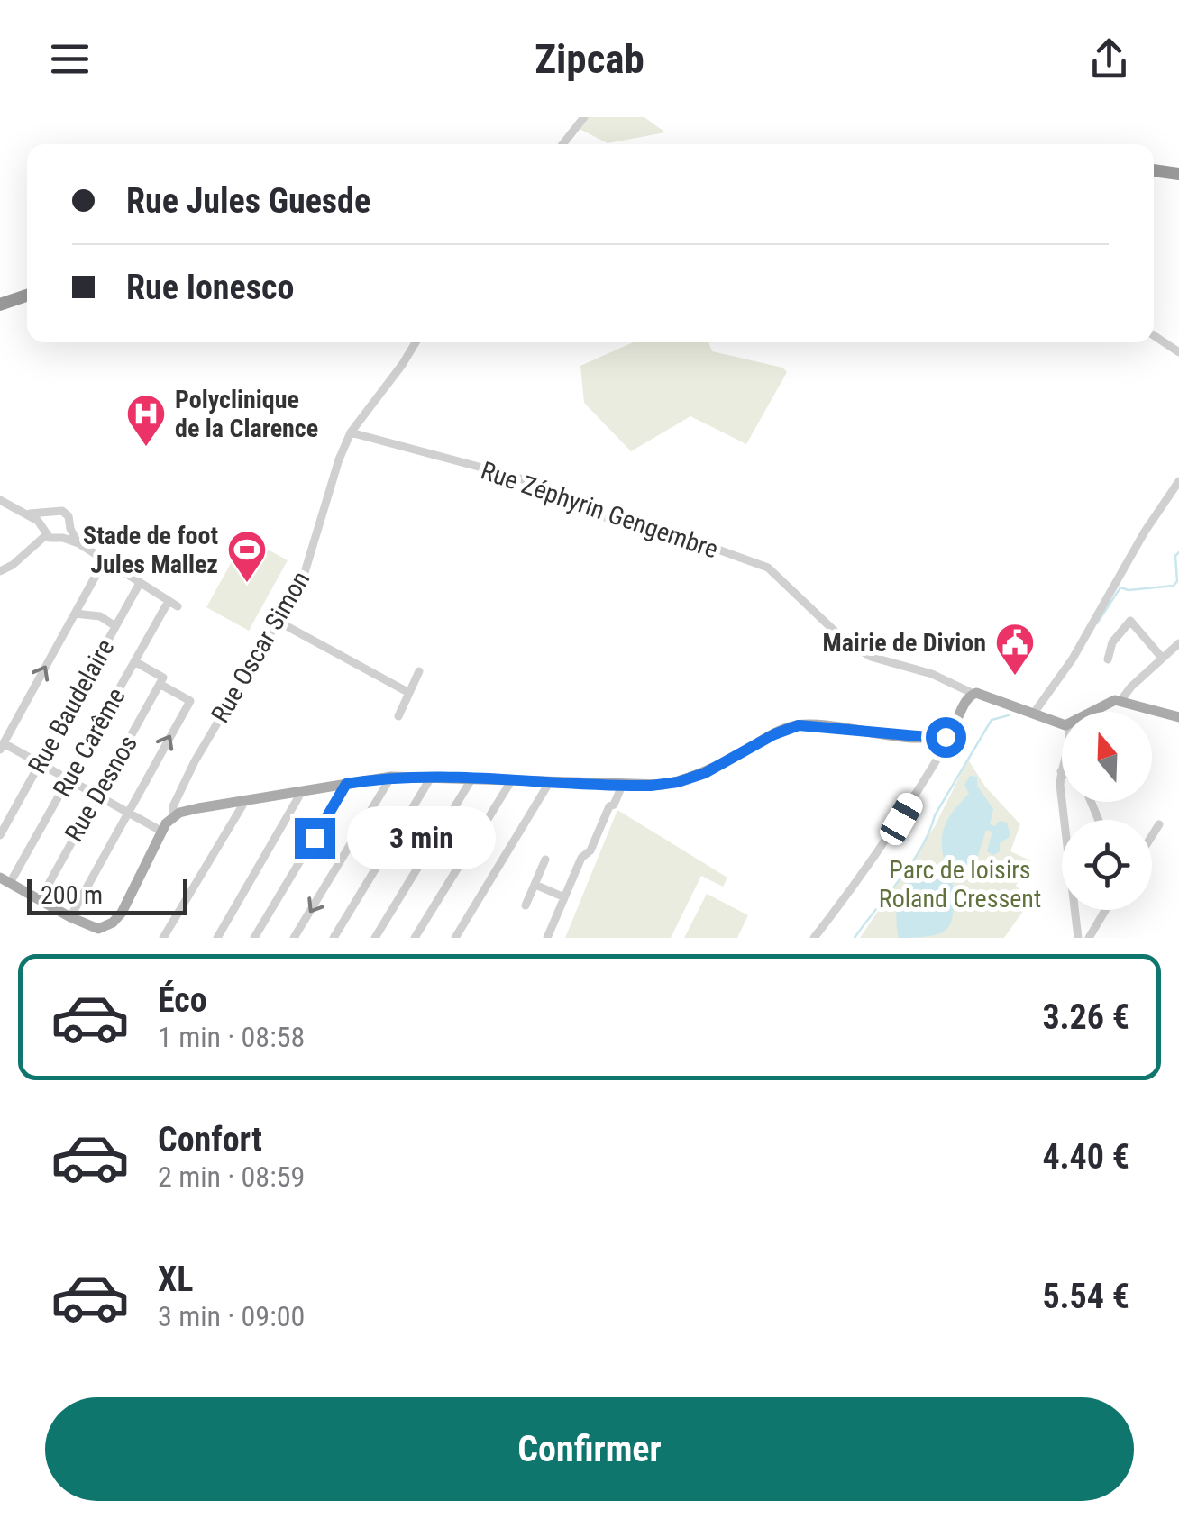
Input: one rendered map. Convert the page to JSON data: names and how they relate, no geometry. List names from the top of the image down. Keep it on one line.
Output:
{"streets":{"street":["Rue Zéphyrin Gengembre","Rue Oscar Simon","Rue Baudelaire","Rue Carême","Rue Desnos"]},"crossings":[["Rue Zéphyrin Gengembre","Rue Oscar Simon"]],"parks":["Parc de loisirs Roland Cressent"],"places":{"hospital":["Polyclinique de la Clarence"],"sports":["Stade de foot Jules Mallez"],"public building":["Mairie de Divion"]},"scale_bar":"200 m","north":"top","page":{"header":"Zipcab","banner":["Rue Jules Guesde","Rue Ionesco"],"bubble":"3 min","scale":"200 m","list":[{"name":"Éco","note":"1 min · 08:58","value":"3.26 €"},{"name":"Confort","note":"2 min · 08:59","value":"4.40 €"},{"name":"XL","note":"3 min · 09:00","value":"5.54 €"}],"buttons":"Confirmer"}}
